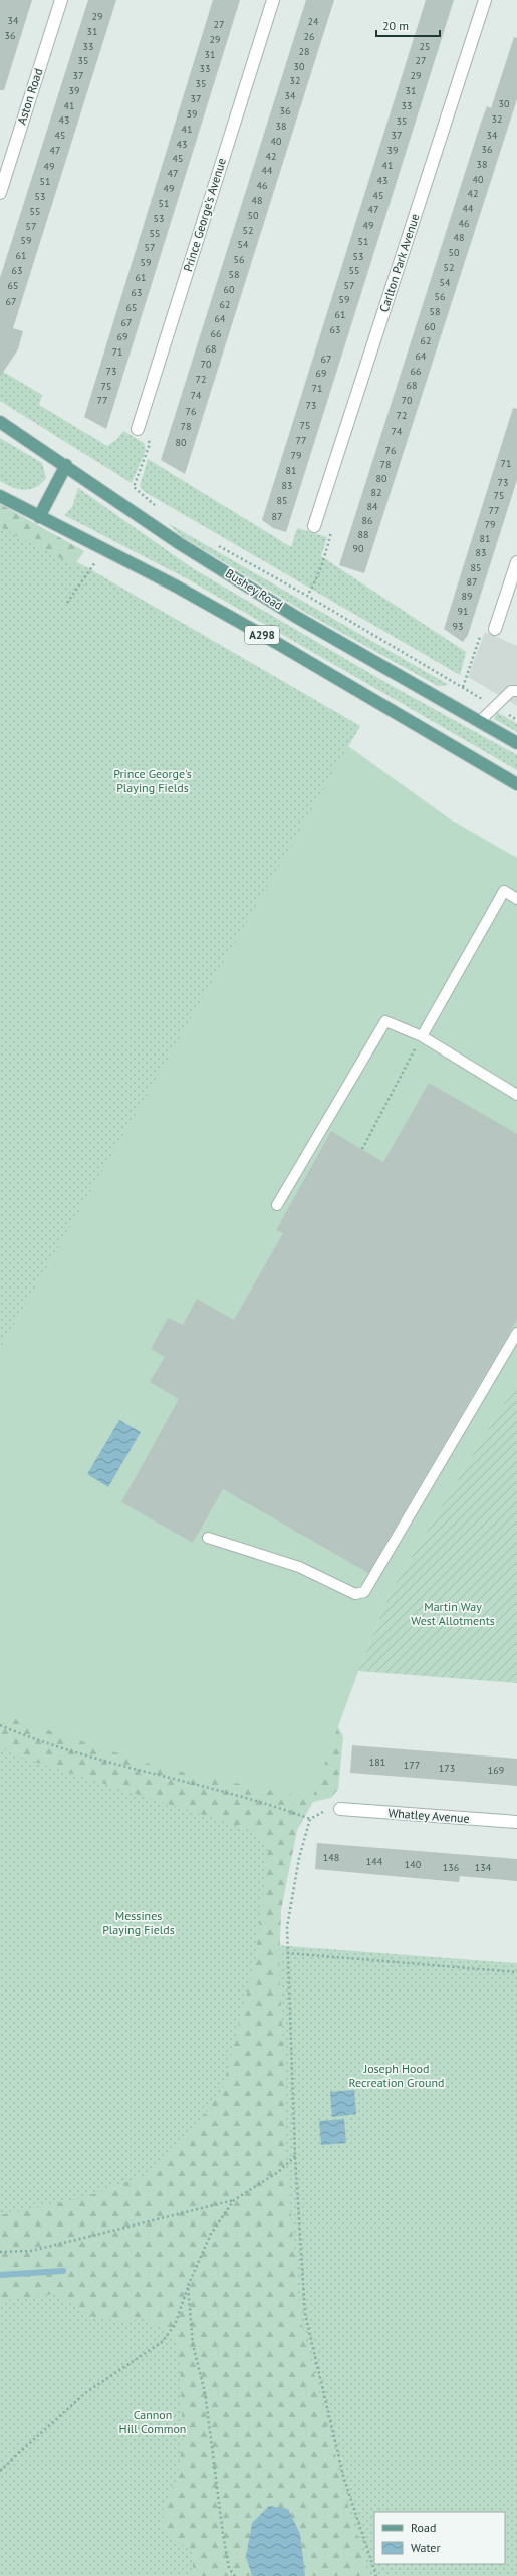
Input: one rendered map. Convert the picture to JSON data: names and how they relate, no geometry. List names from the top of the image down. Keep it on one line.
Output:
{"streets":{"main road":["Bushey Road","A298"],"street":["Aston Road","Prince George's Avenue","Carlton Park Avenue","Whatley Avenue"]},"parks":["Prince George's Playing Fields","Martin Way West Allotments","Messines Playing Fields","Joseph Hood Recreation Ground","Cannon Hill Common"],"house_numbers":["29","34","24","27","31","36","26","29","33","25","28","31","35","27","30","33","37","29","32","35","39","31","34","37","30","41","33","36","39","32","43","35","38","41","45","37","34","40","43","36","47","39","42","45","38","41","49","44","47","40","43","51","46","49","42","45","53","48","51","44","47","55","50","53","46","49","57","52","55","48","59","51","54","57","50","61","53","56","59","52","63","55","58","61","54","65","57","60","63","56","59","67","62","65","58","61","64","67","60","63","66","69","62","68","71","64","67","70","73","66","69","72","68","75","71","74","77","70","73","76","72","75","78","74","77","80","76","79","71","78","81","80","73","83","82","75","85","84","77","87","86","79","88","81","90","83","85","87","89","91","93","181","177","173","169","148","144","140","136","134"],"legend":["Road","Water"],"scale_bar":"20 m"}
